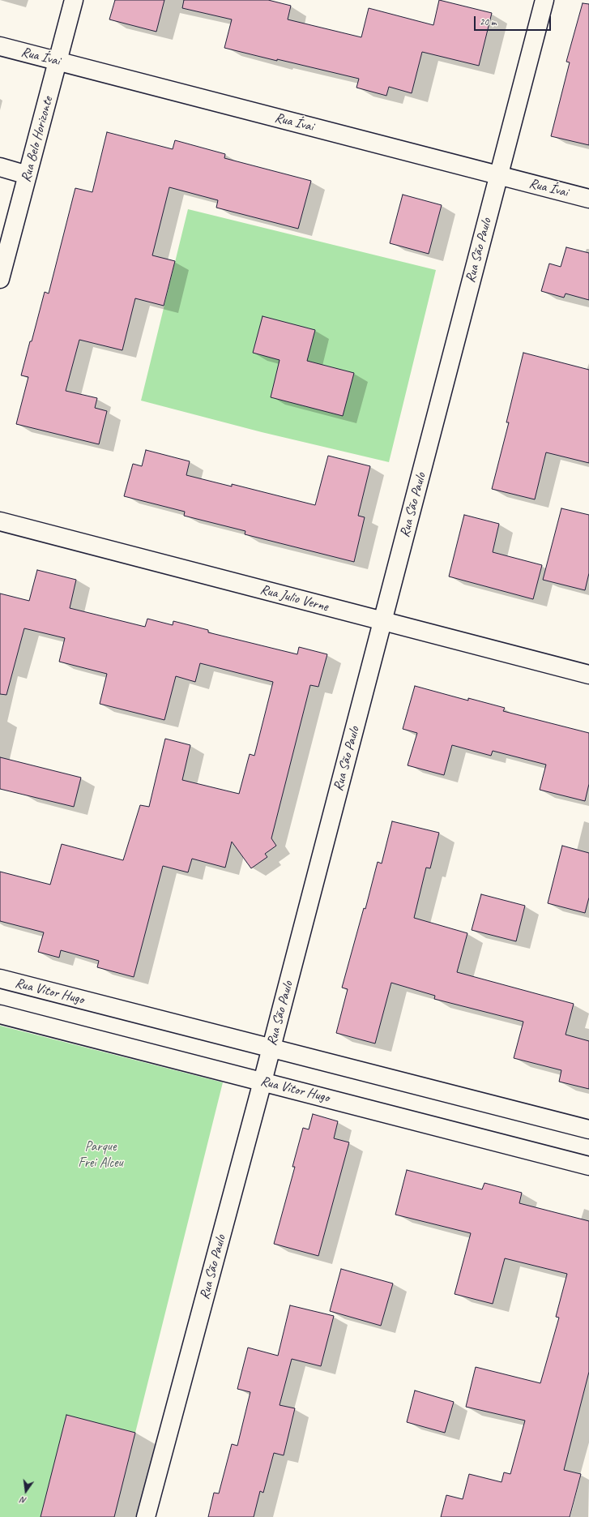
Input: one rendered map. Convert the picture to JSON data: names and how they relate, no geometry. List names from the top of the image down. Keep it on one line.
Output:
{"streets":{"street":["Rua Ívai","Rua Belo Horizonte","Rua São Paulo","Rua Julio Verne","Rua Vitor Hugo"]},"crossings":[["Rua Ívai","Rua Belo Horizonte"],["Rua Ívai","Rua São Paulo"],["Rua São Paulo","Rua Julio Verne"],["Rua São Paulo","Rua Vitor Hugo"]],"parks":["Parque Frei Alceu"],"scale_bar":"20 m","north":"bottom"}
